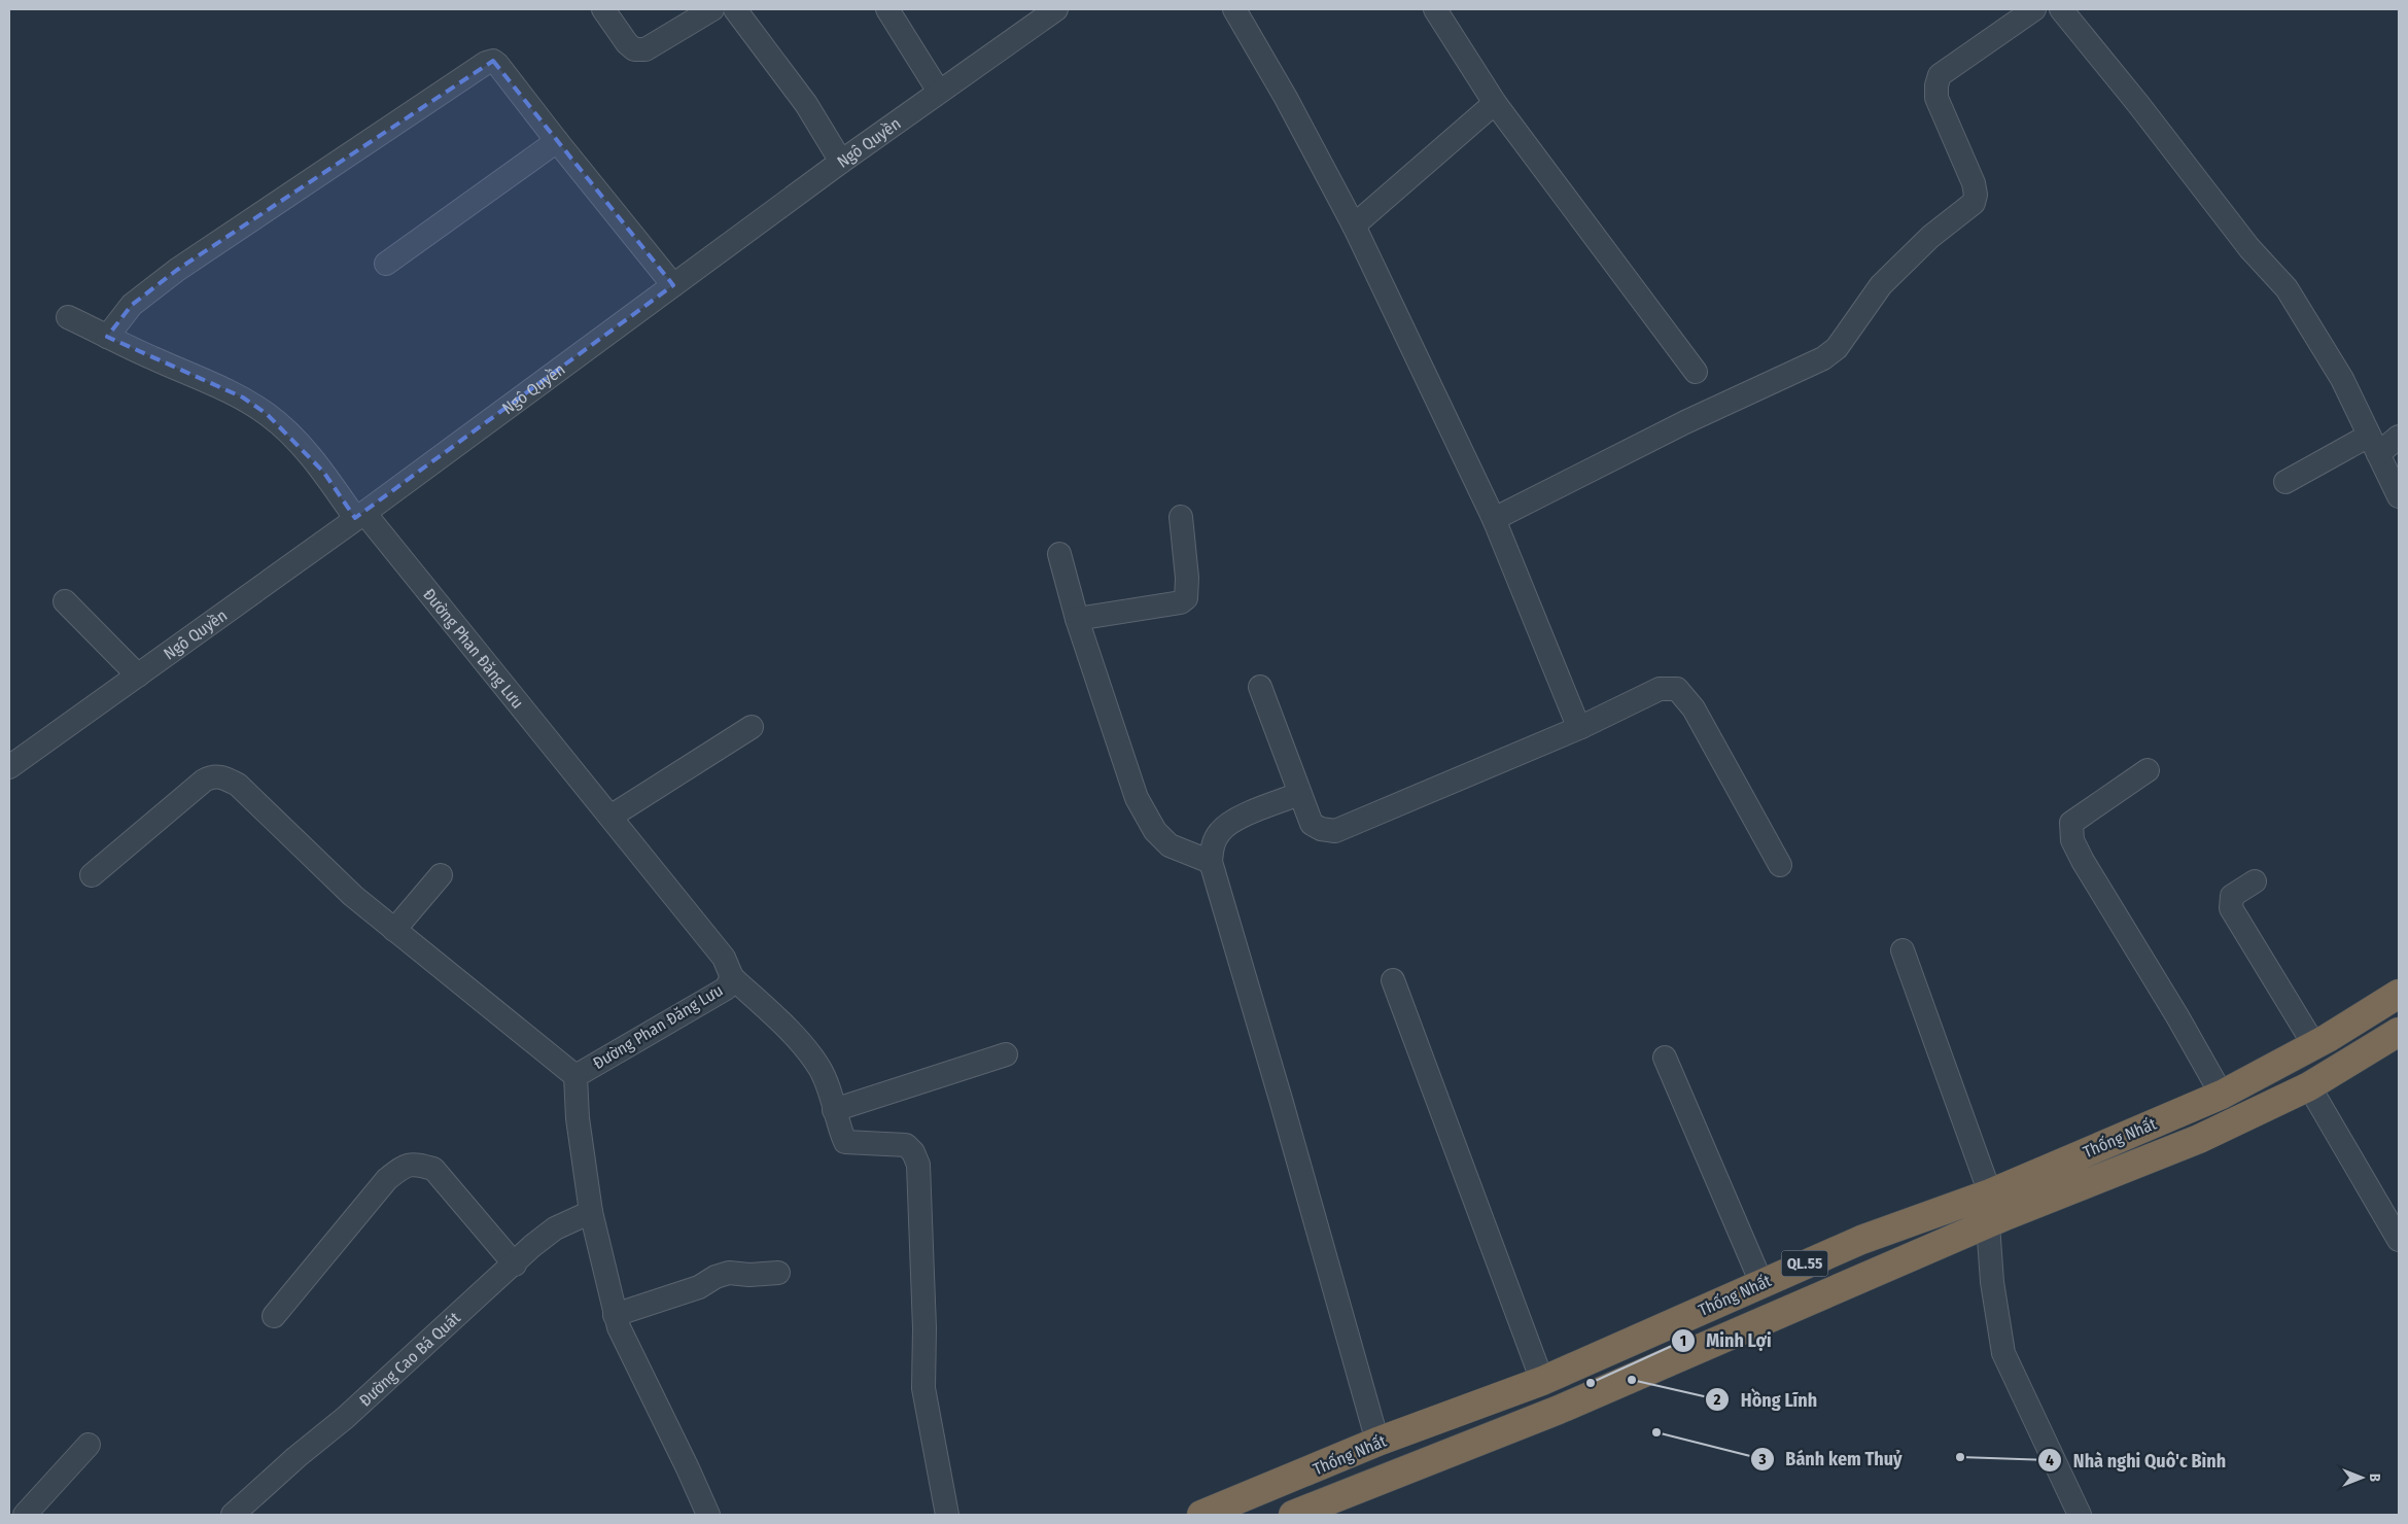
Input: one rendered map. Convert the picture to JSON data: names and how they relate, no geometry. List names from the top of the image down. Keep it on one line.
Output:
{"streets":{"highway":["Thống Nhất","QL.55"],"street":["Ngô Quyền","Đường Phan Đăng Lưu","Đường Cao Bá Quát"]},"crossings":[["Ngô Quyền","Đường Phan Đăng Lưu"],["Đường Phan Đăng Lưu","Đường Cao Bá Quát"]],"places":["Hồng Lĩnh","Minh Lợi","Bánh kem Thuỷ","Nhà nghi Quô'c Bình"],"north":"right"}
